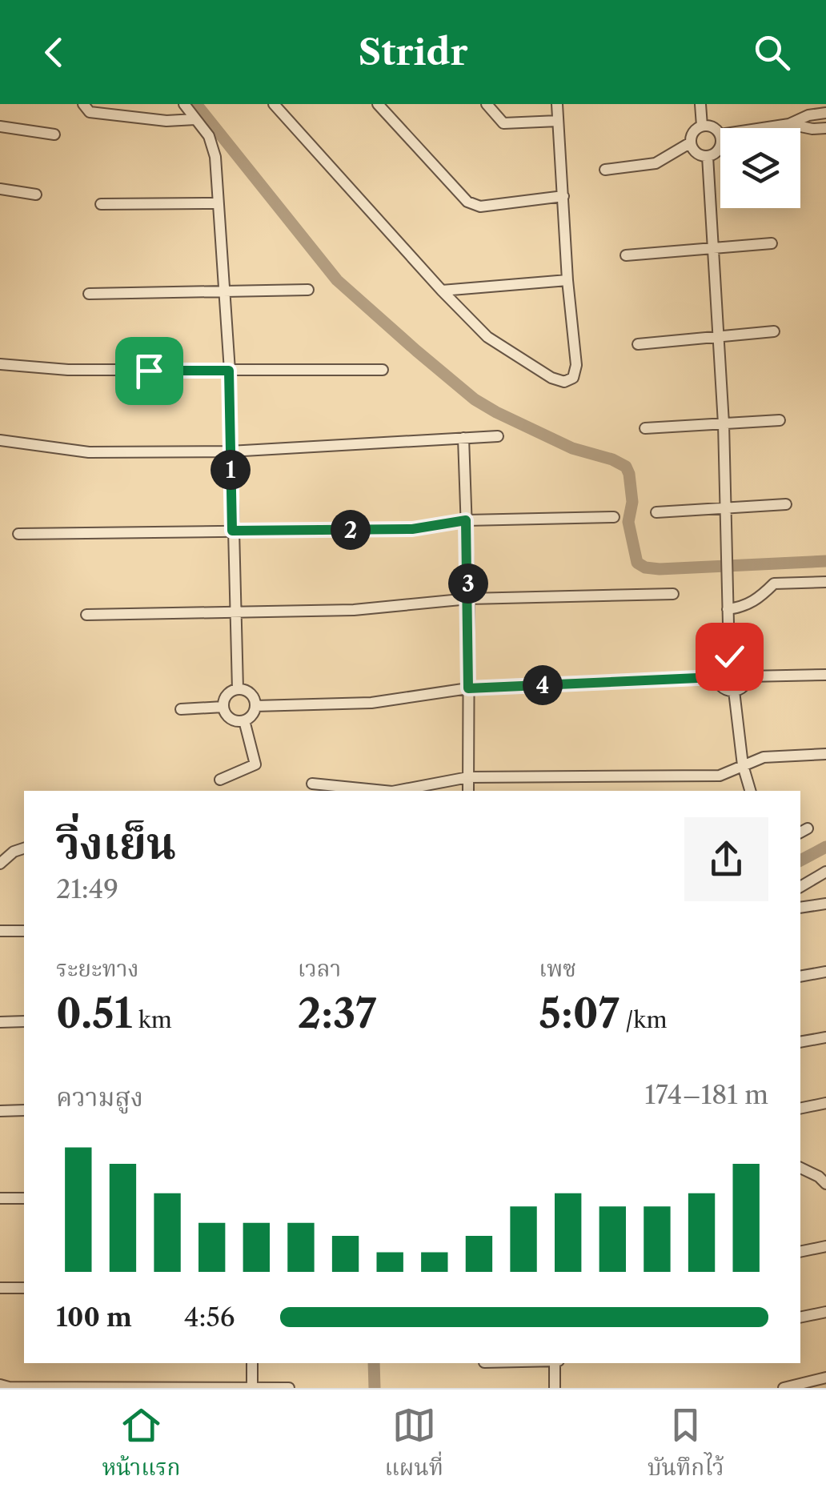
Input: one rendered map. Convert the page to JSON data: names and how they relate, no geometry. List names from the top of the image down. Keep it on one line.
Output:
{"page":{"header":"Stridr","pins":["1","2","3","4"],"heading":["วิ่งเย็น","21:49"],"stats":[["ระยะทาง","0.51 km"],["เวลา","2:37"],["เพซ","5:07 /km"]],"chart":["ความสูง","174–181 m"],"list":[{"name":"100 m","note":"4:56"}],"tabs":["หน้าแรก","แผนที่","บันทึกไว้"]}}
